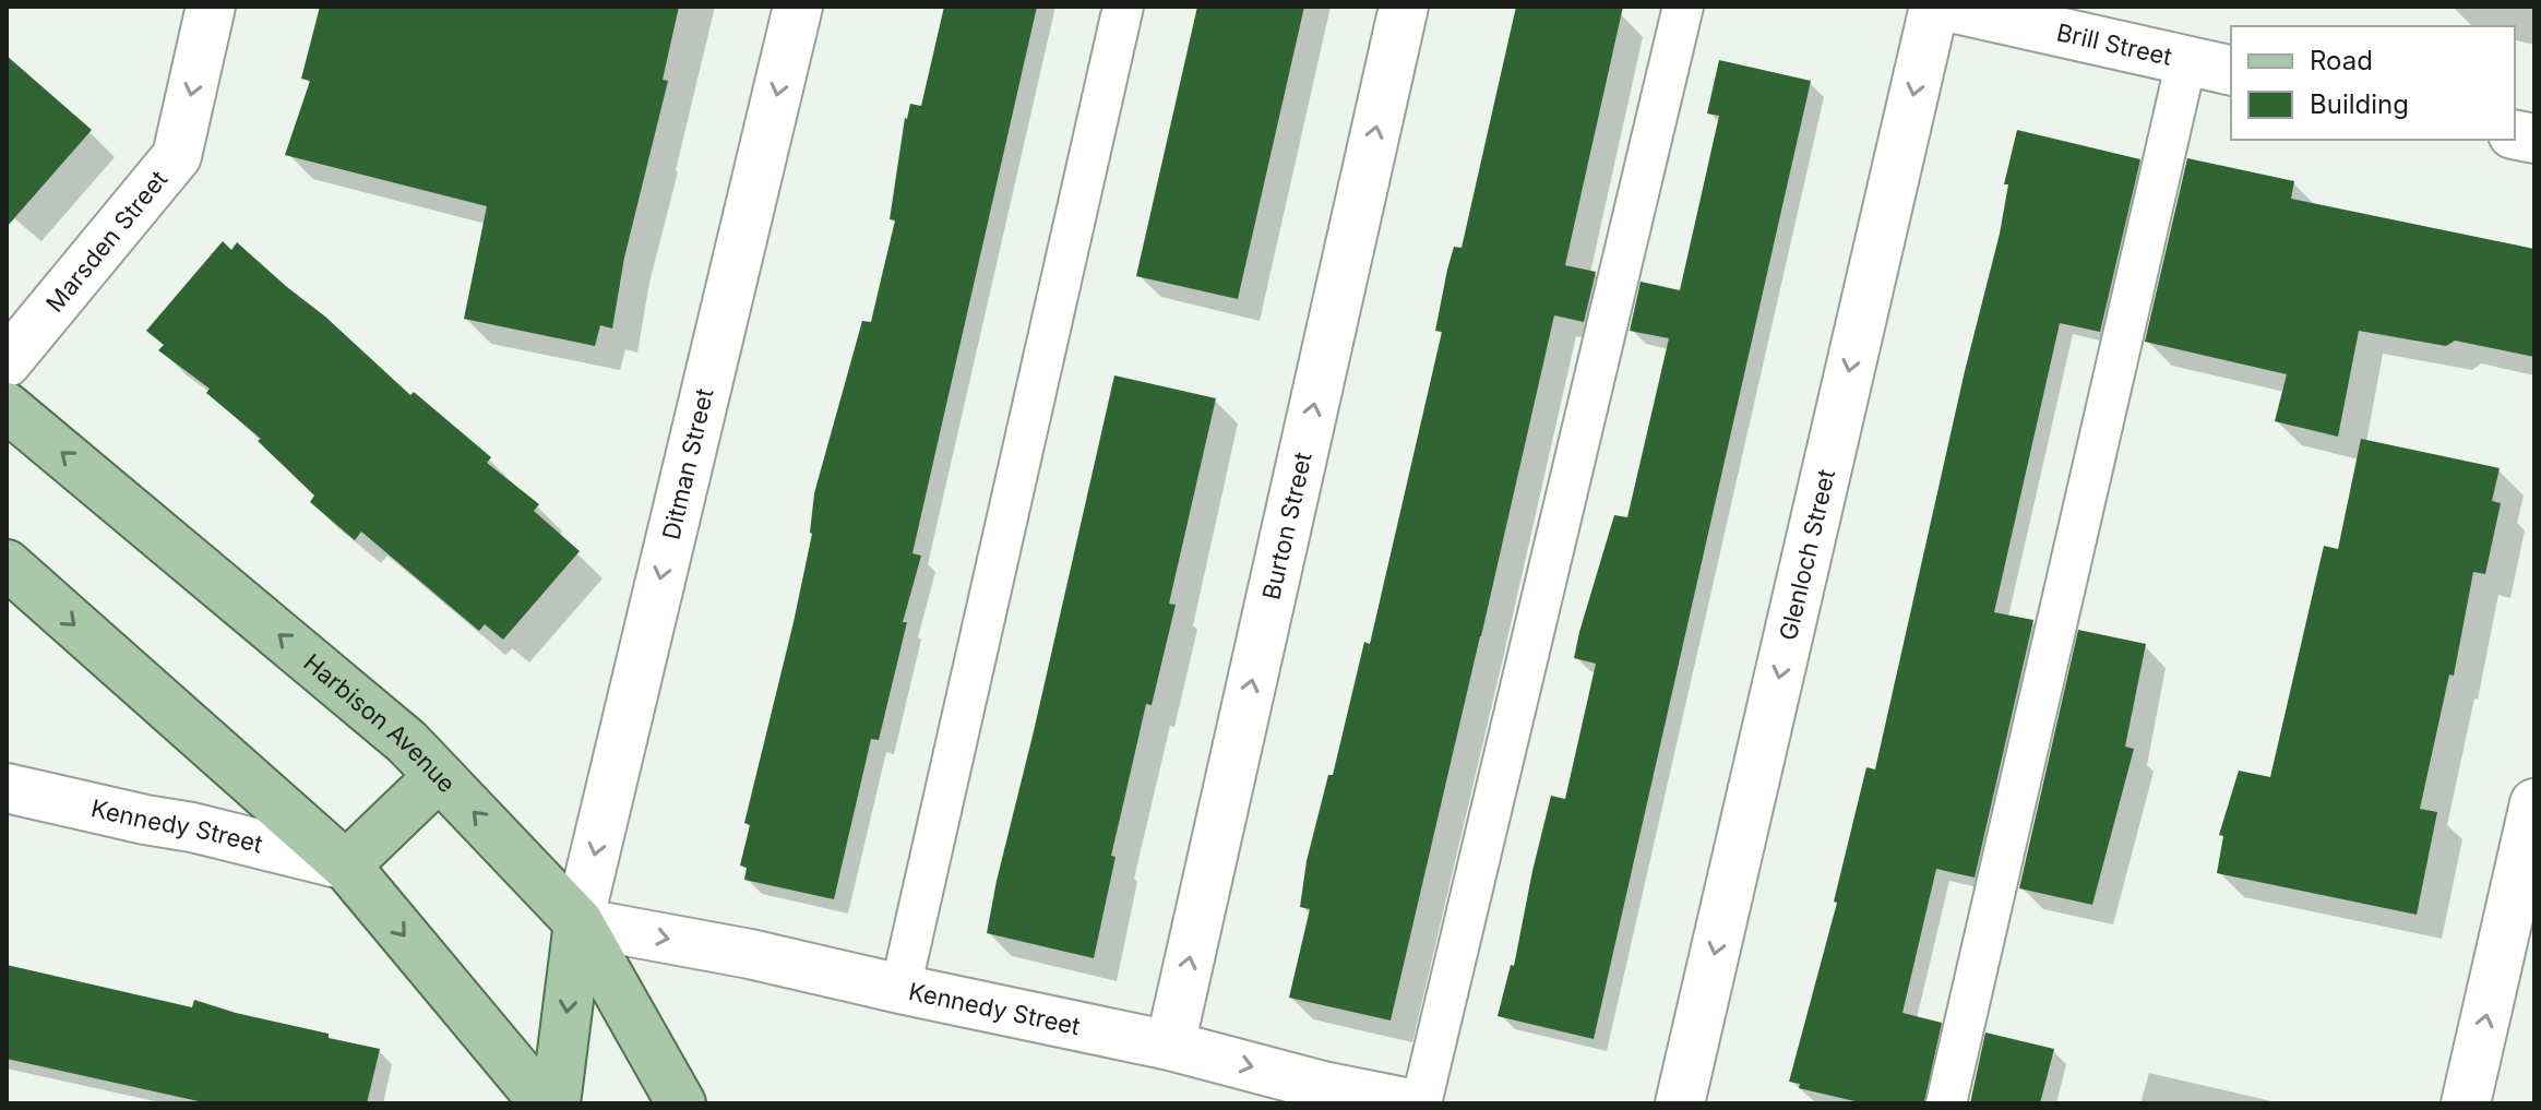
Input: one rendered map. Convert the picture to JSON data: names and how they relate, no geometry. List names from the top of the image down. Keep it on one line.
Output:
{"streets":{"main road":["Harbison Avenue"],"street":["Brill Street","Marsden Street","Ditman Street","Burton Street","Glenloch Street","Kennedy Street"]},"crossings":[["Ditman Street","Harbison Avenue"],["Ditman Street","Kennedy Street"],["Burton Street","Kennedy Street"],["Harbison Avenue","Kennedy Street"]],"one_way":["Marsden Street","Ditman Street","Burton Street","Glenloch Street","Kennedy Street"],"legend":["Road","Building"]}
